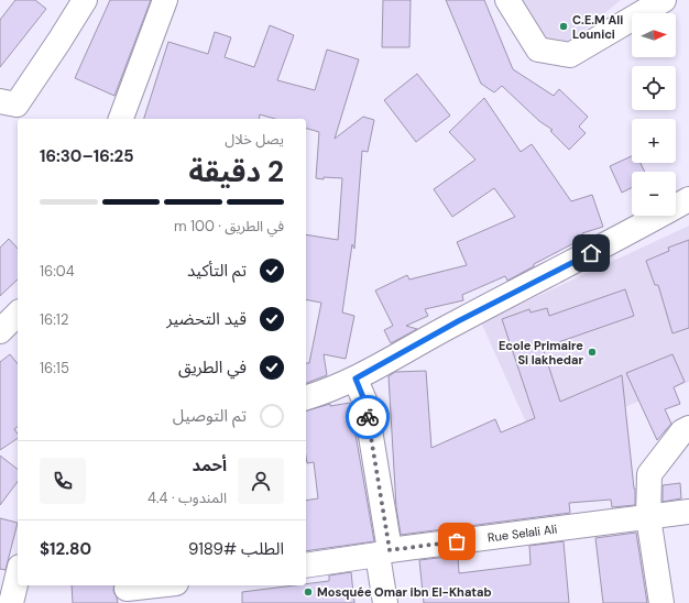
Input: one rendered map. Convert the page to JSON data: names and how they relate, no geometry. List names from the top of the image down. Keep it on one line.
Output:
{"streets":{"street":["Rue Selali Ali"]},"places":["C.E.M Ali Lounici","Ecole Primaire Si lakhedar","Mosquée Omar ibn El-Khatab"],"north":"right","page":{"map_buttons":["+","−"],"heading":["2 دقيقة","يصل خلال","16:25–16:30"],"panel":["أحمد","المندوب · 4.4","الطلب #9189","$12.80"],"bar":"في الطريق · 100 m","list":[["تم التأكيد","16:04"],["قيد التحضير","16:12"],["في الطريق","16:15"],"تم التوصيل"]}}
